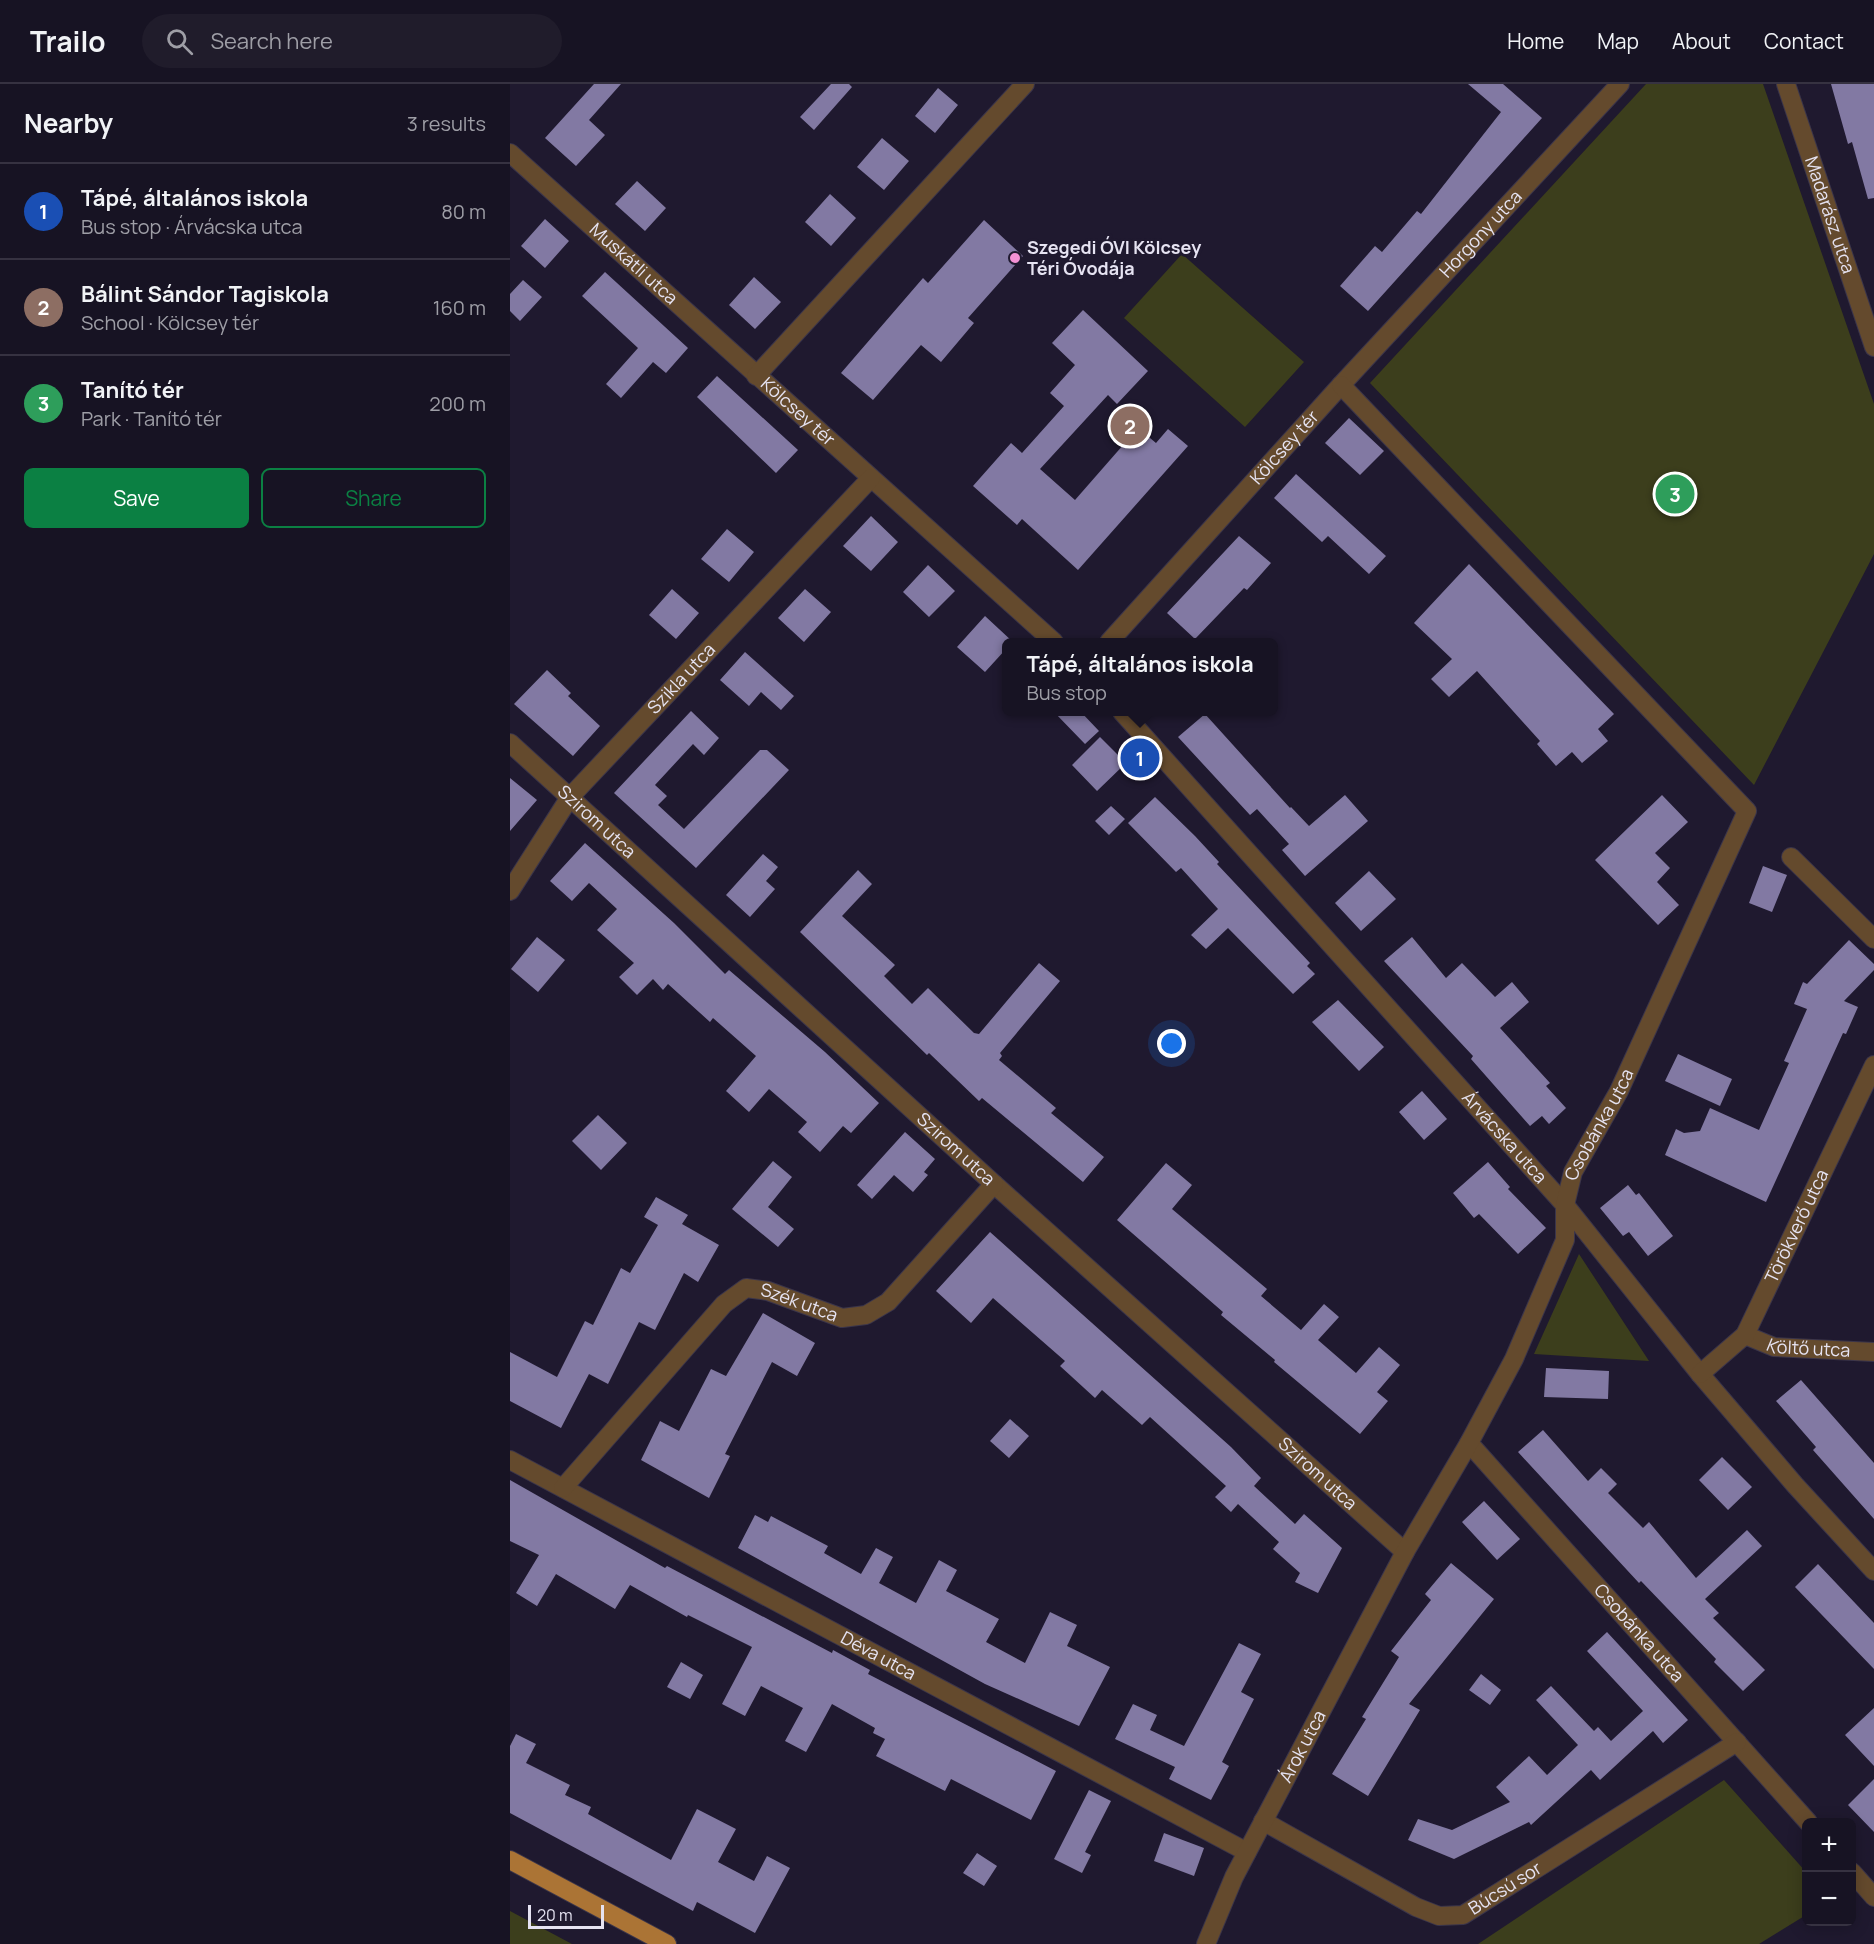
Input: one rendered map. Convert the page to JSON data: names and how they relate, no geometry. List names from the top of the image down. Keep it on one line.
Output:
{"streets":{"street":["Madarász utca","Horgony utca","Muskátli utca","Kölcsey tér","Szikla utca","Szirom utca","Csobánka utca","Árvácska utca","Törökverő utca","Szék utca","Költő utca","Déva utca","Árok utca","Búcsú sor"]},"crossings":[["Horgony utca","Kölcsey tér"],["Horgony utca","Csobánka utca"],["Muskátli utca","Kölcsey tér"],["Kölcsey tér","Szikla utca"],["Kölcsey tér","Csobánka utca"],["Szikla utca","Szirom utca"],["Szirom utca","Csobánka utca"],["Szirom utca","Szék utca"],["Szirom utca","Árok utca"],["Csobánka utca","Árvácska utca"],["Csobánka utca","Árok utca"],["Csobánka utca","Búcsú sor"],["Árvácska utca","Törökverő utca"],["Törökverő utca","Költő utca"],["Szék utca","Déva utca"],["Déva utca","Árok utca"],["Árok utca","Búcsú sor"]],"places":["Szegedi ÓVI Kölcsey Téri Óvodája"],"scale_bar":"20 m","page":{"header":"Trailo","search":"Search here","nav":["Home","Map","About","Contact"],"heading":["Nearby","3 results"],"list":[{"mark":"1","name":"Tápé, általános iskola","note":"Bus stop · Árvácska utca","value":"80 m"},{"mark":"2","name":"Bálint Sándor Tagiskola","note":"School · Kölcsey tér","value":"160 m"},{"mark":"3","name":"Tanító tér","note":"Park · Tanító tér","value":"200 m"}],"pins":["2","3","1"],"buttons":["Save","Share"],"popup":["Tápé, általános iskola","Bus stop"],"map_buttons":["+","−"],"scale":"20 m"}}
